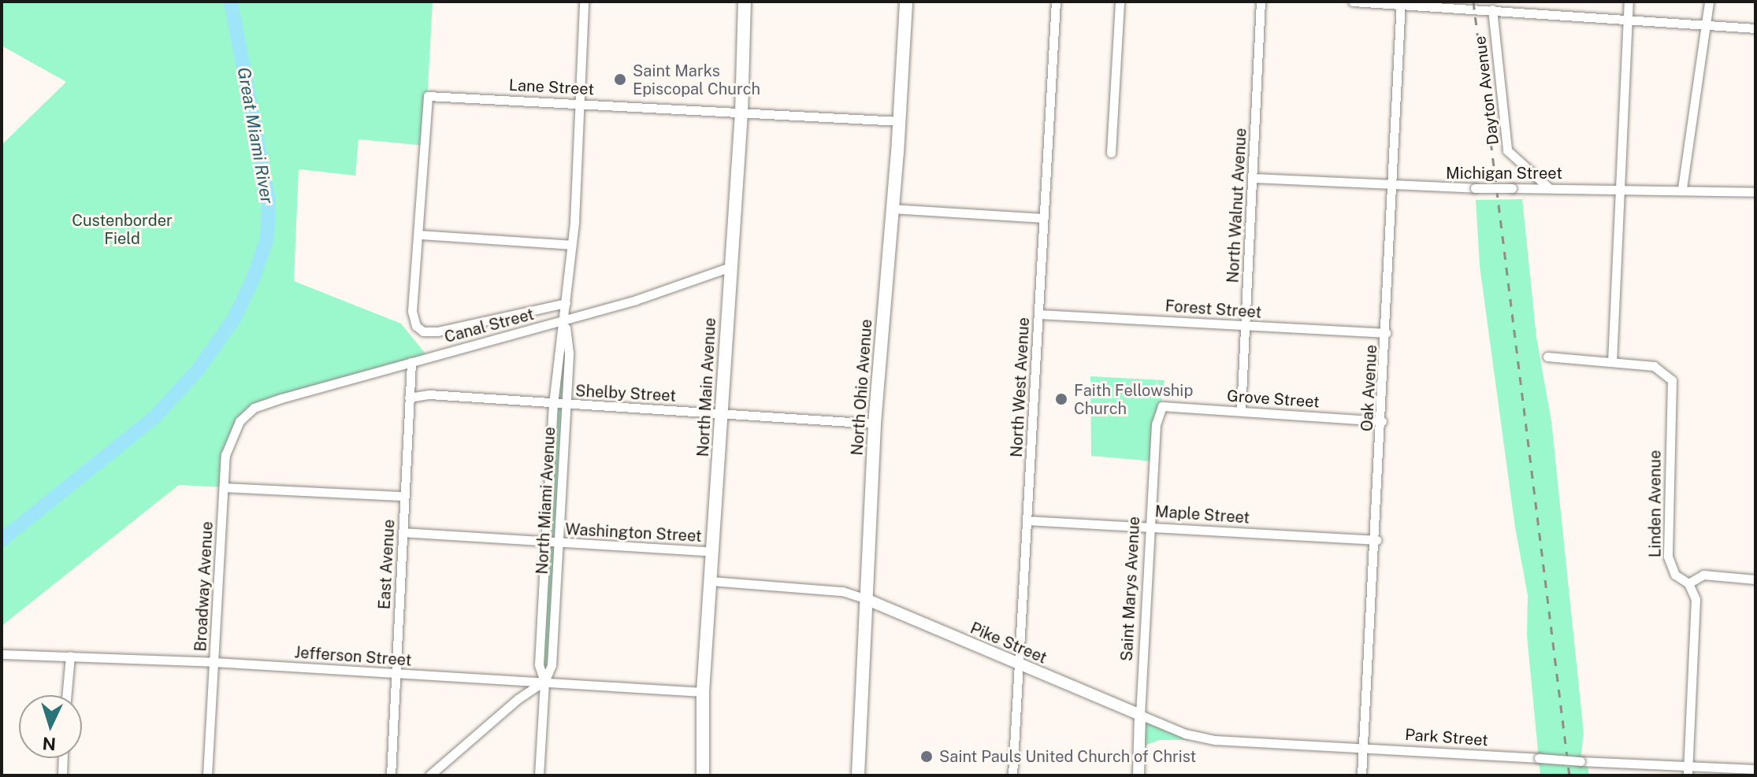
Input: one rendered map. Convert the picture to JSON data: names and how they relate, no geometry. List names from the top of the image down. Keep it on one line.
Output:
{"streets":{"main road":["North Main Avenue","North Ohio Avenue","Saint Marys Avenue","Pike Street"],"street":["Lane Street","Dayton Avenue","Michigan Street","North Walnut Avenue","Forest Street","Canal Street","North West Avenue","Oak Avenue","Shelby Street","Grove Street","North Miami Avenue","Linden Avenue","Maple Street","Washington Street","East Avenue","Broadway Avenue","Jefferson Street","Park Street"]},"crossings":[["Lane Street","North Main Avenue"],["Lane Street","North Ohio Avenue"],["Lane Street","North Miami Avenue"],["Dayton Avenue","Michigan Street"],["Michigan Street","North Walnut Avenue"],["Michigan Street","Oak Avenue"],["North Walnut Avenue","Forest Street"],["North Walnut Avenue","Grove Street"],["Forest Street","North West Avenue"],["Forest Street","Oak Avenue"],["Canal Street","North Main Avenue"],["Canal Street","North Miami Avenue"],["Canal Street","East Avenue"],["Canal Street","Broadway Avenue"],["North Main Avenue","Shelby Street"],["North Main Avenue","Washington Street"],["North Main Avenue","Jefferson Street"],["North Ohio Avenue","Shelby Street"],["North Ohio Avenue","Pike Street"],["North West Avenue","Maple Street"],["North West Avenue","Pike Street"],["Oak Avenue","Grove Street"],["Oak Avenue","Maple Street"],["Oak Avenue","Park Street"],["Shelby Street","North Miami Avenue"],["Shelby Street","East Avenue"],["Grove Street","Saint Marys Avenue"],["North Miami Avenue","Washington Street"],["North Miami Avenue","Jefferson Street"],["Linden Avenue","Park Street"],["Maple Street","Saint Marys Avenue"],["Washington Street","East Avenue"],["East Avenue","Jefferson Street"],["Broadway Avenue","Jefferson Street"],["Saint Marys Avenue","Pike Street"],["Saint Marys Avenue","Park Street"],["Pike Street","Park Street"]],"water":["Great Miami River"],"parks":["Custenborder Field"],"places":["Saint Marks Episcopal Church","Faith Fellowship Church","Saint Pauls United Church of Christ"],"north":"bottom"}
